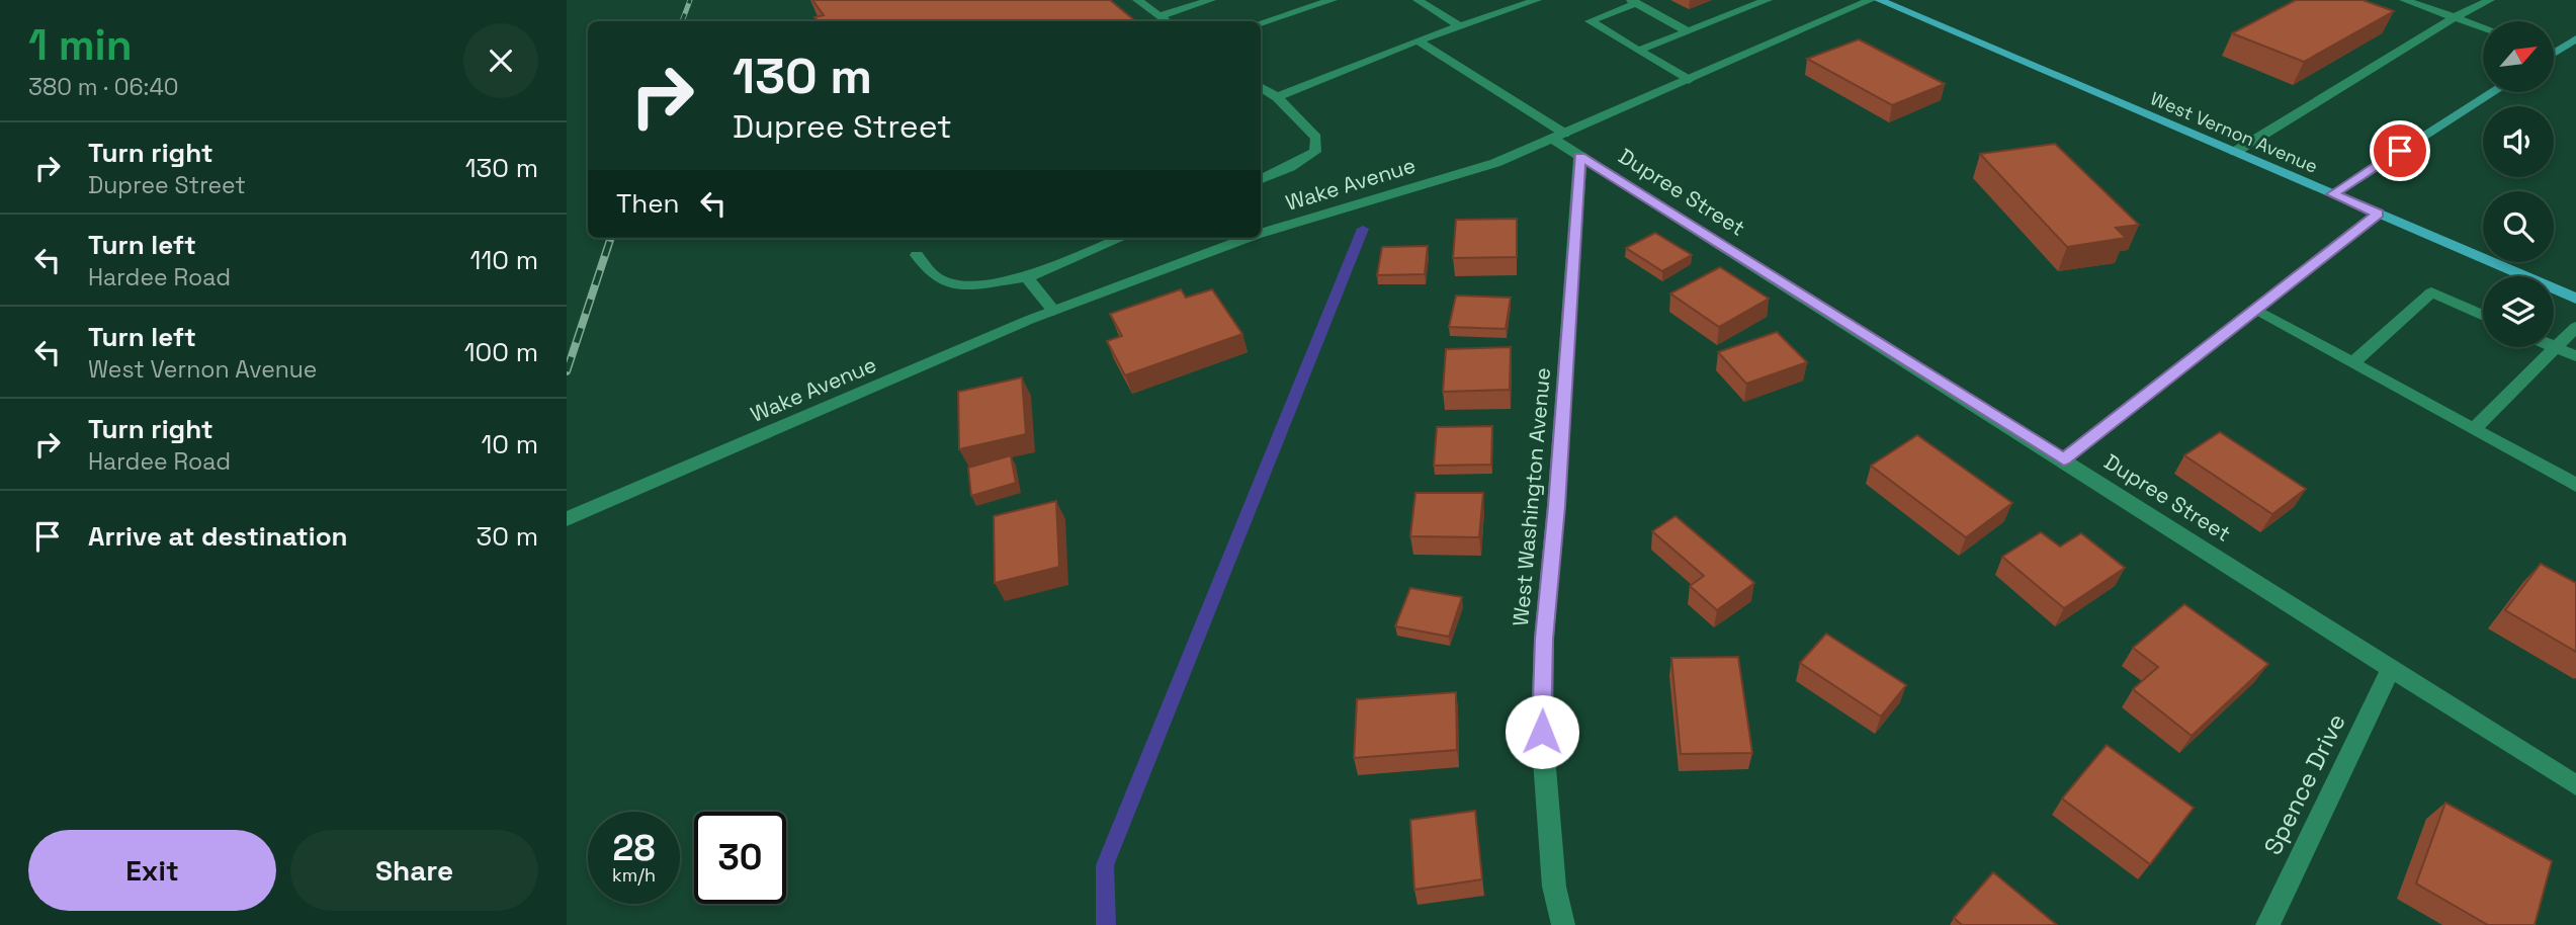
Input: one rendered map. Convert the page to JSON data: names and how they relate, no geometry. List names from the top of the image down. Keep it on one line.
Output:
{"streets":{"main road":["West Vernon Avenue"],"street":["Wake Avenue","Dupree Street","West Washington Avenue","Spence Drive"]},"crossings":[["Wake Avenue","Dupree Street"],["Dupree Street","West Washington Avenue"],["Dupree Street","Spence Drive"]],"north":"top right","page":{"heading":["1 min","380 m · 06:40"],"turn":["130 m","Dupree Street"],"list":[{"name":"Turn right","note":"Dupree Street","value":"130 m"},{"name":"Turn left","note":"Hardee Road","value":"110 m"},{"name":"Turn left","note":"West Vernon Avenue","value":"100 m"},{"name":"Turn right","note":"Hardee Road","value":"10 m"},{"name":"Arrive at destination","value":"30 m"}],"then":"Then","speed":"28 km/h","limit":"30","buttons":["Exit","Share"]}}
